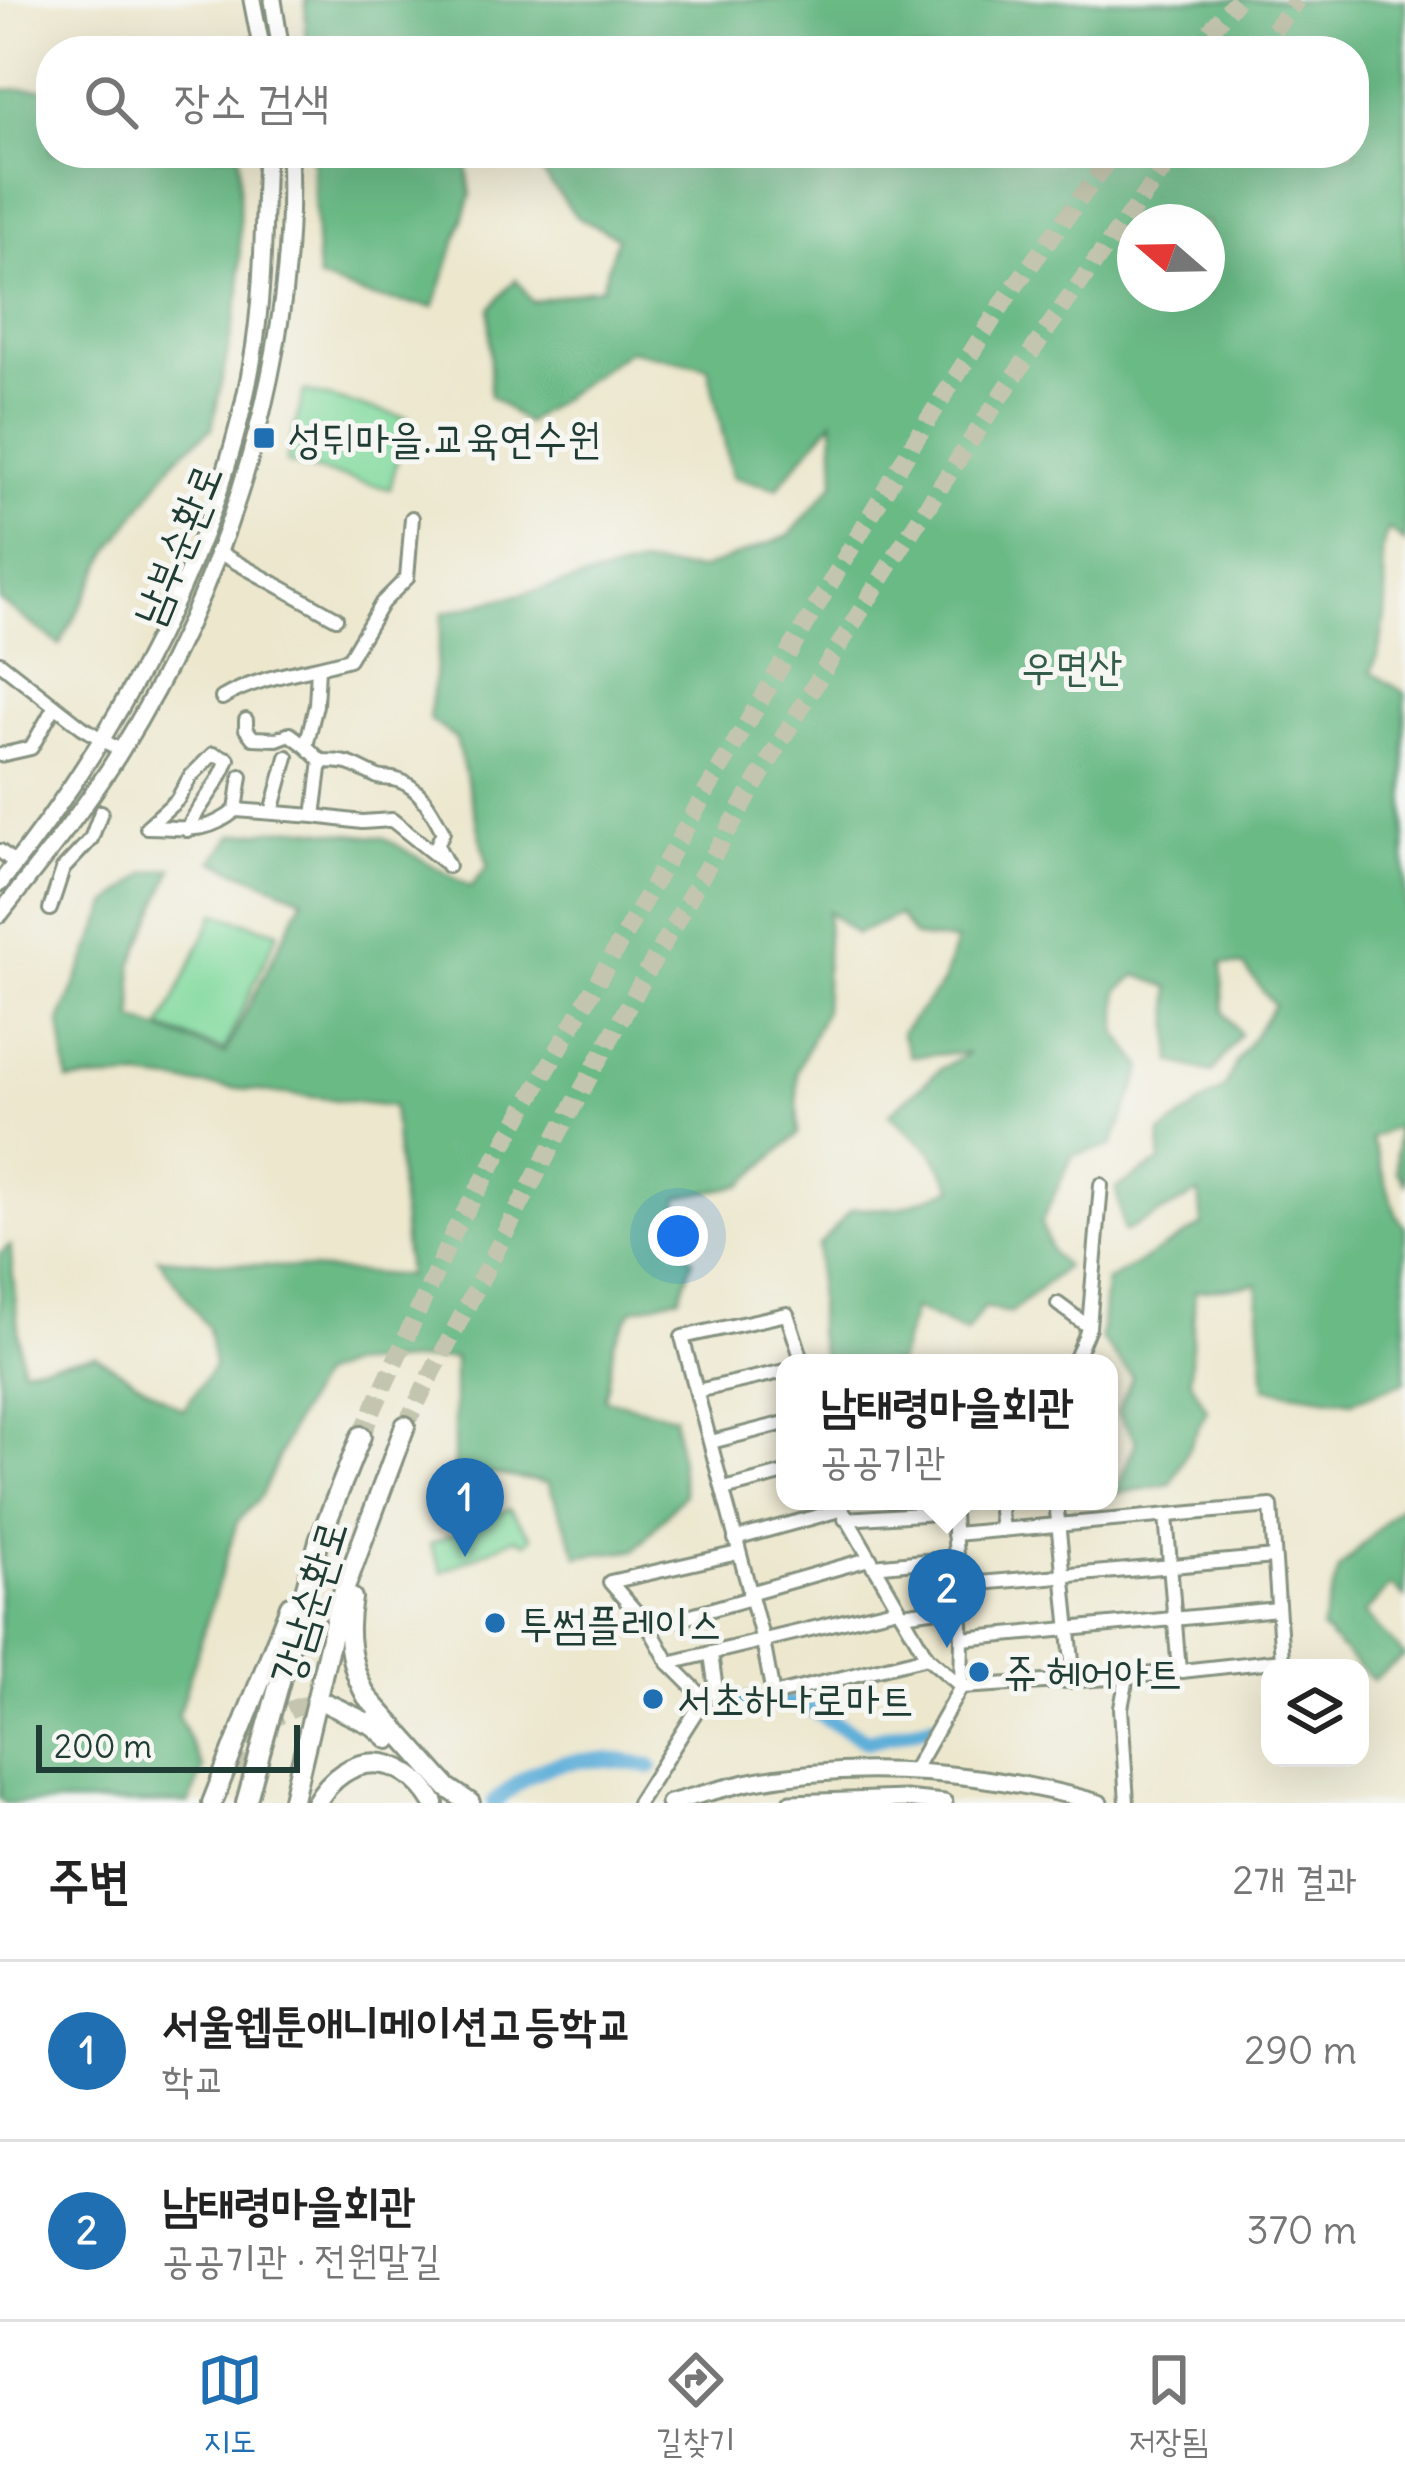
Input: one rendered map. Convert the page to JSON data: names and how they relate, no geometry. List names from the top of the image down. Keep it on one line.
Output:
{"streets":{"highway":["강남순환로"],"main road":["남부순환로"]},"parks":["우면산"],"places":{"transit":["성뒤마을.교육연수원"],"other":["투썸플레이스","쥬 헤어아트","서초하나로마트"]},"scale_bar":"200 m","north":"left","page":{"search":"장소 검색","popup":["남태령마을회관","공공기관"],"pins":["1","2"],"scale":"200 m","heading":["주변","2개 결과"],"list":[{"mark":"1","name":"서울웹툰애니메이션고등학교","note":"학교","value":"290 m"},{"mark":"2","name":"남태령마을회관","note":"공공기관 · 전원말길","value":"370 m"}],"nav":["지도","길찾기","저장됨"]}}
